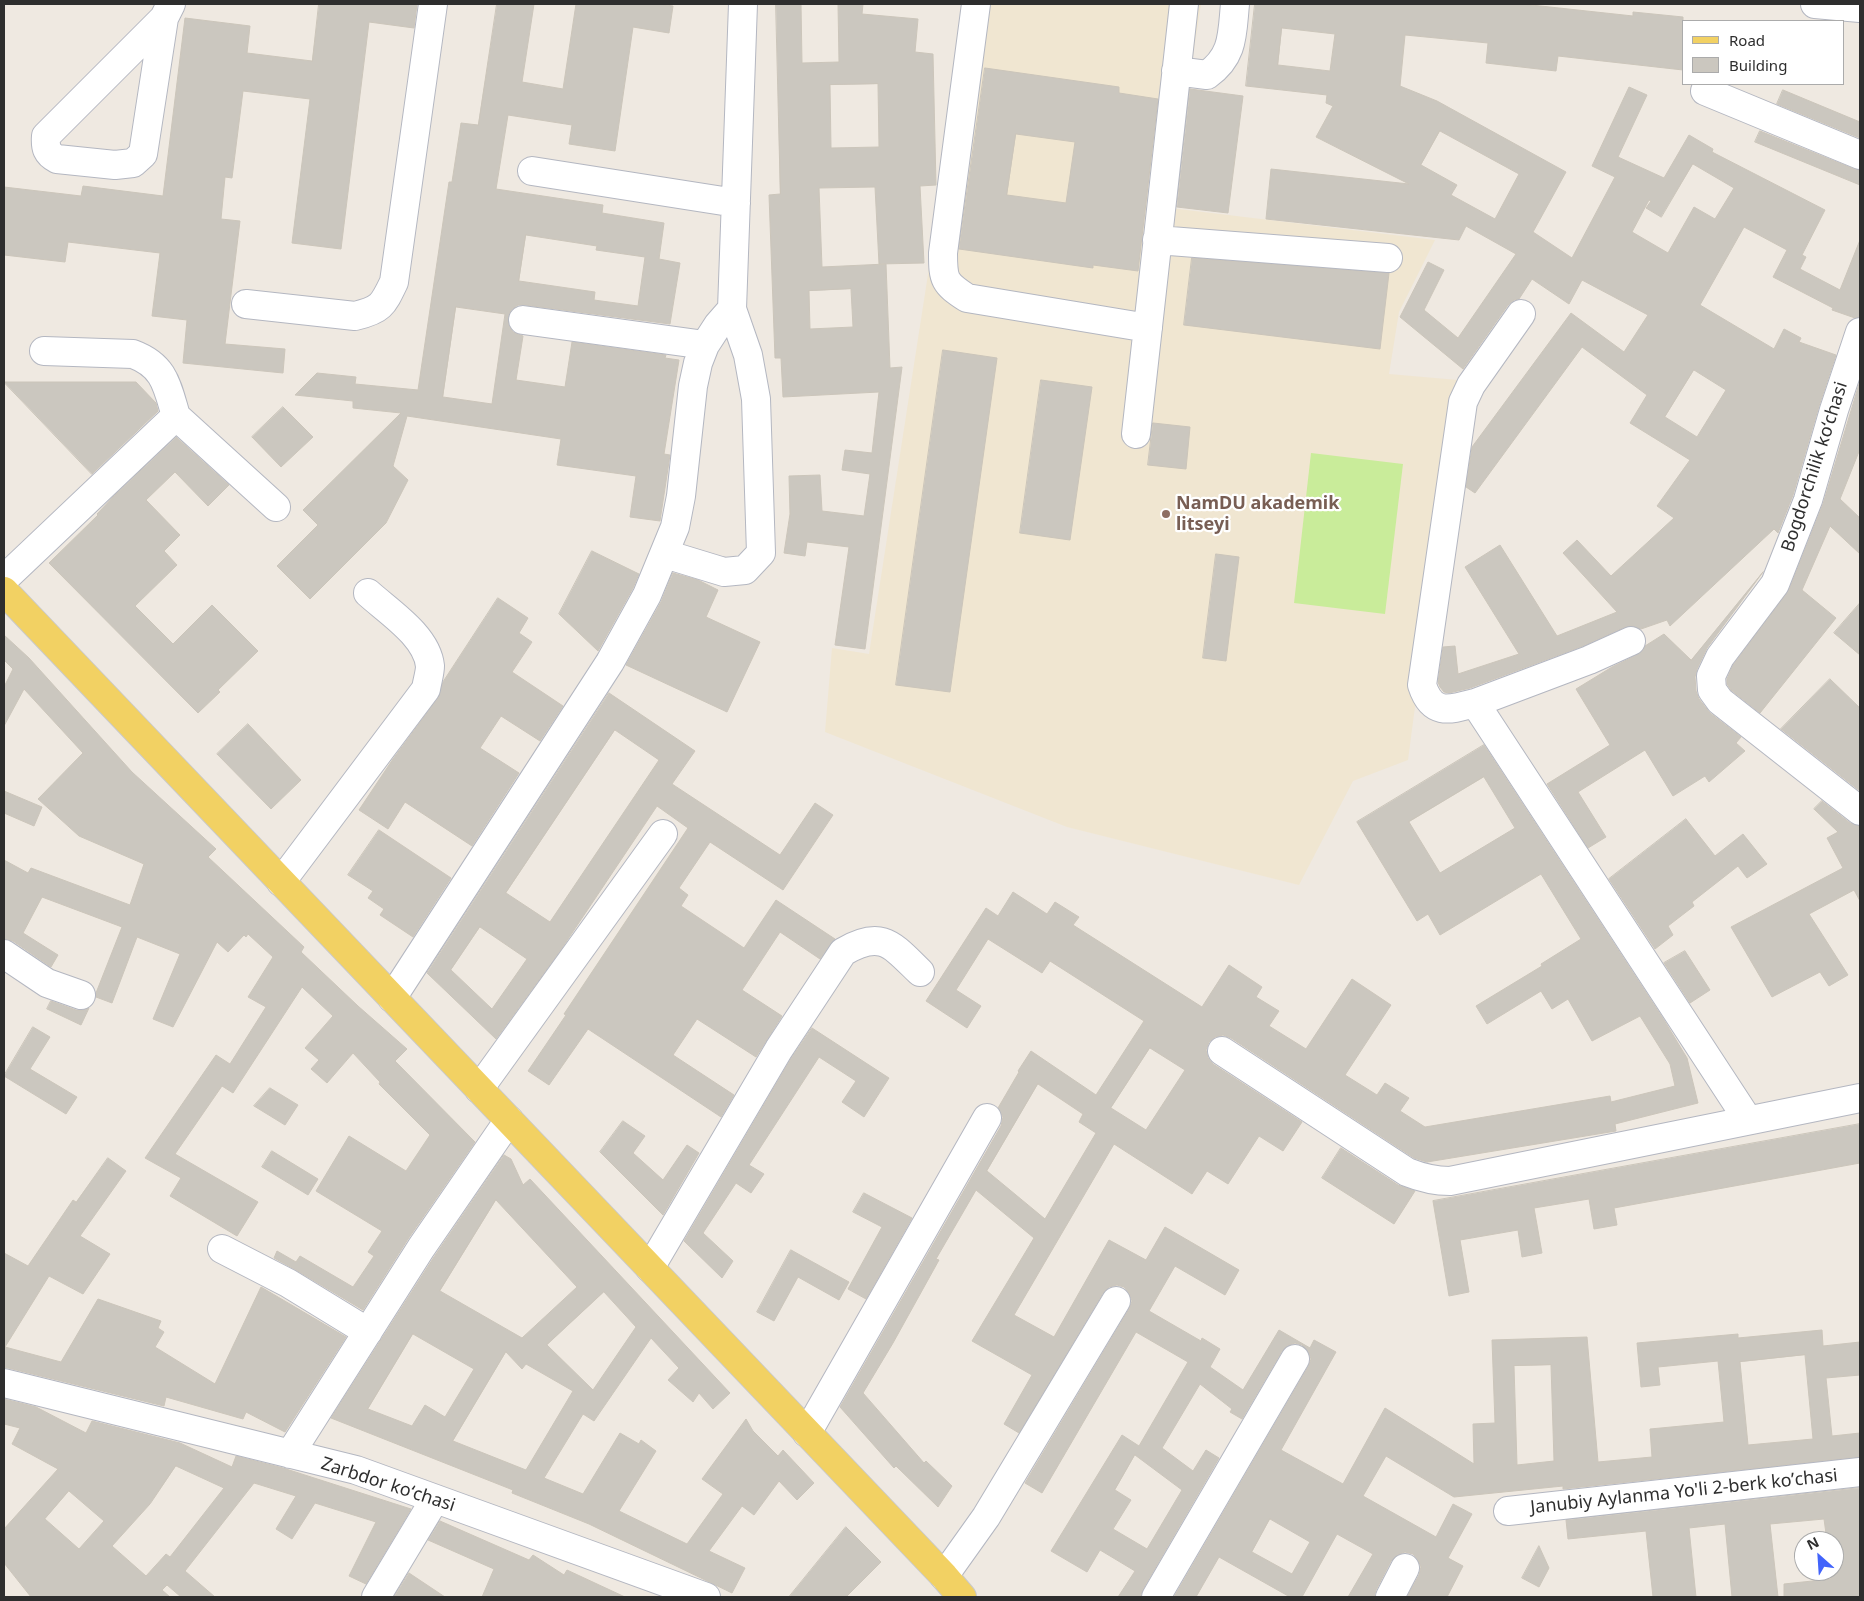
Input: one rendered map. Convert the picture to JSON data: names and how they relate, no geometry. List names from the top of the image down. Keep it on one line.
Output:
{"streets":{"street":["Bogdorchilik koʻchasi","Zarbdor koʻchasi","Janubiy Аylanma Yo'li 2-berk koʼchasi"]},"places":["NamDU akademik litseyi"],"legend":["Road","Building"],"north":"top left"}
